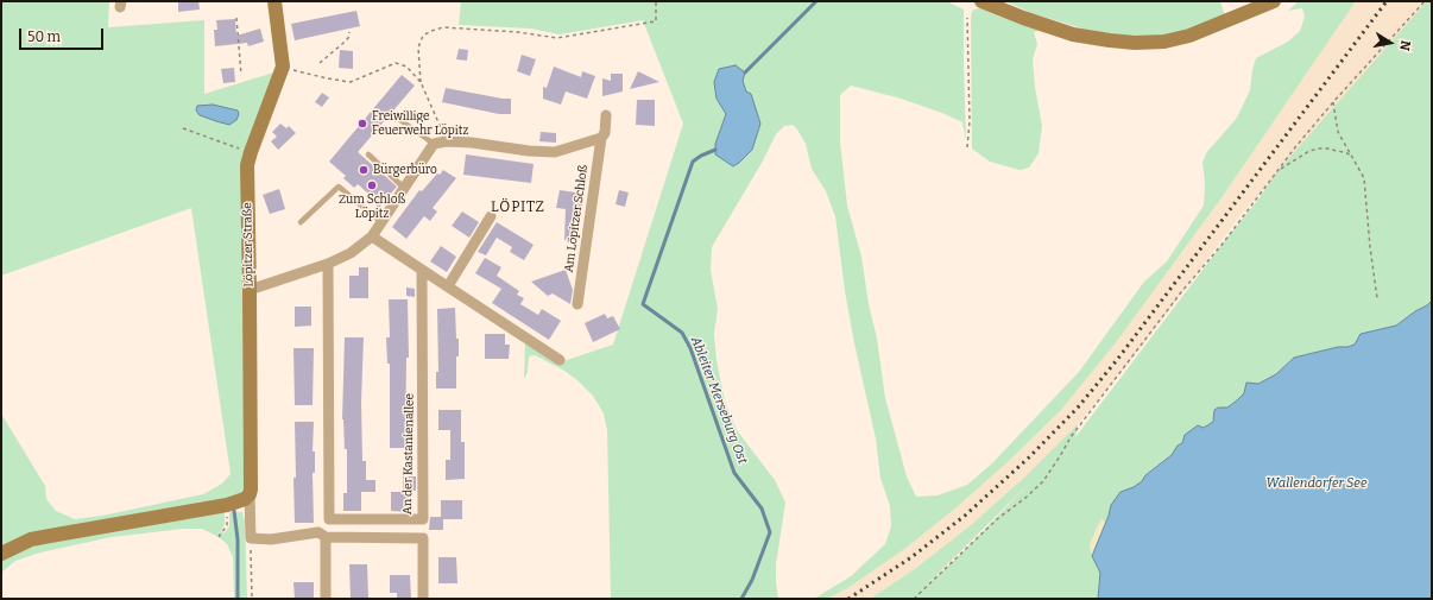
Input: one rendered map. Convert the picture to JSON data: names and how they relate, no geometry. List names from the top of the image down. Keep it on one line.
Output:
{"streets":{"street":["Am Löpitzer Schloß","Löpitzer Straße","An der Kastanienallee"]},"districts":["LÖPITZ"],"water":["Ableiter Merseburg Ost","Wallendorfer See"],"places":["Freiwillige Feuerwehr Löpitz","Bürgerbüro","Zum Schloß Löpitz"],"scale_bar":"50 m","north":"right"}
